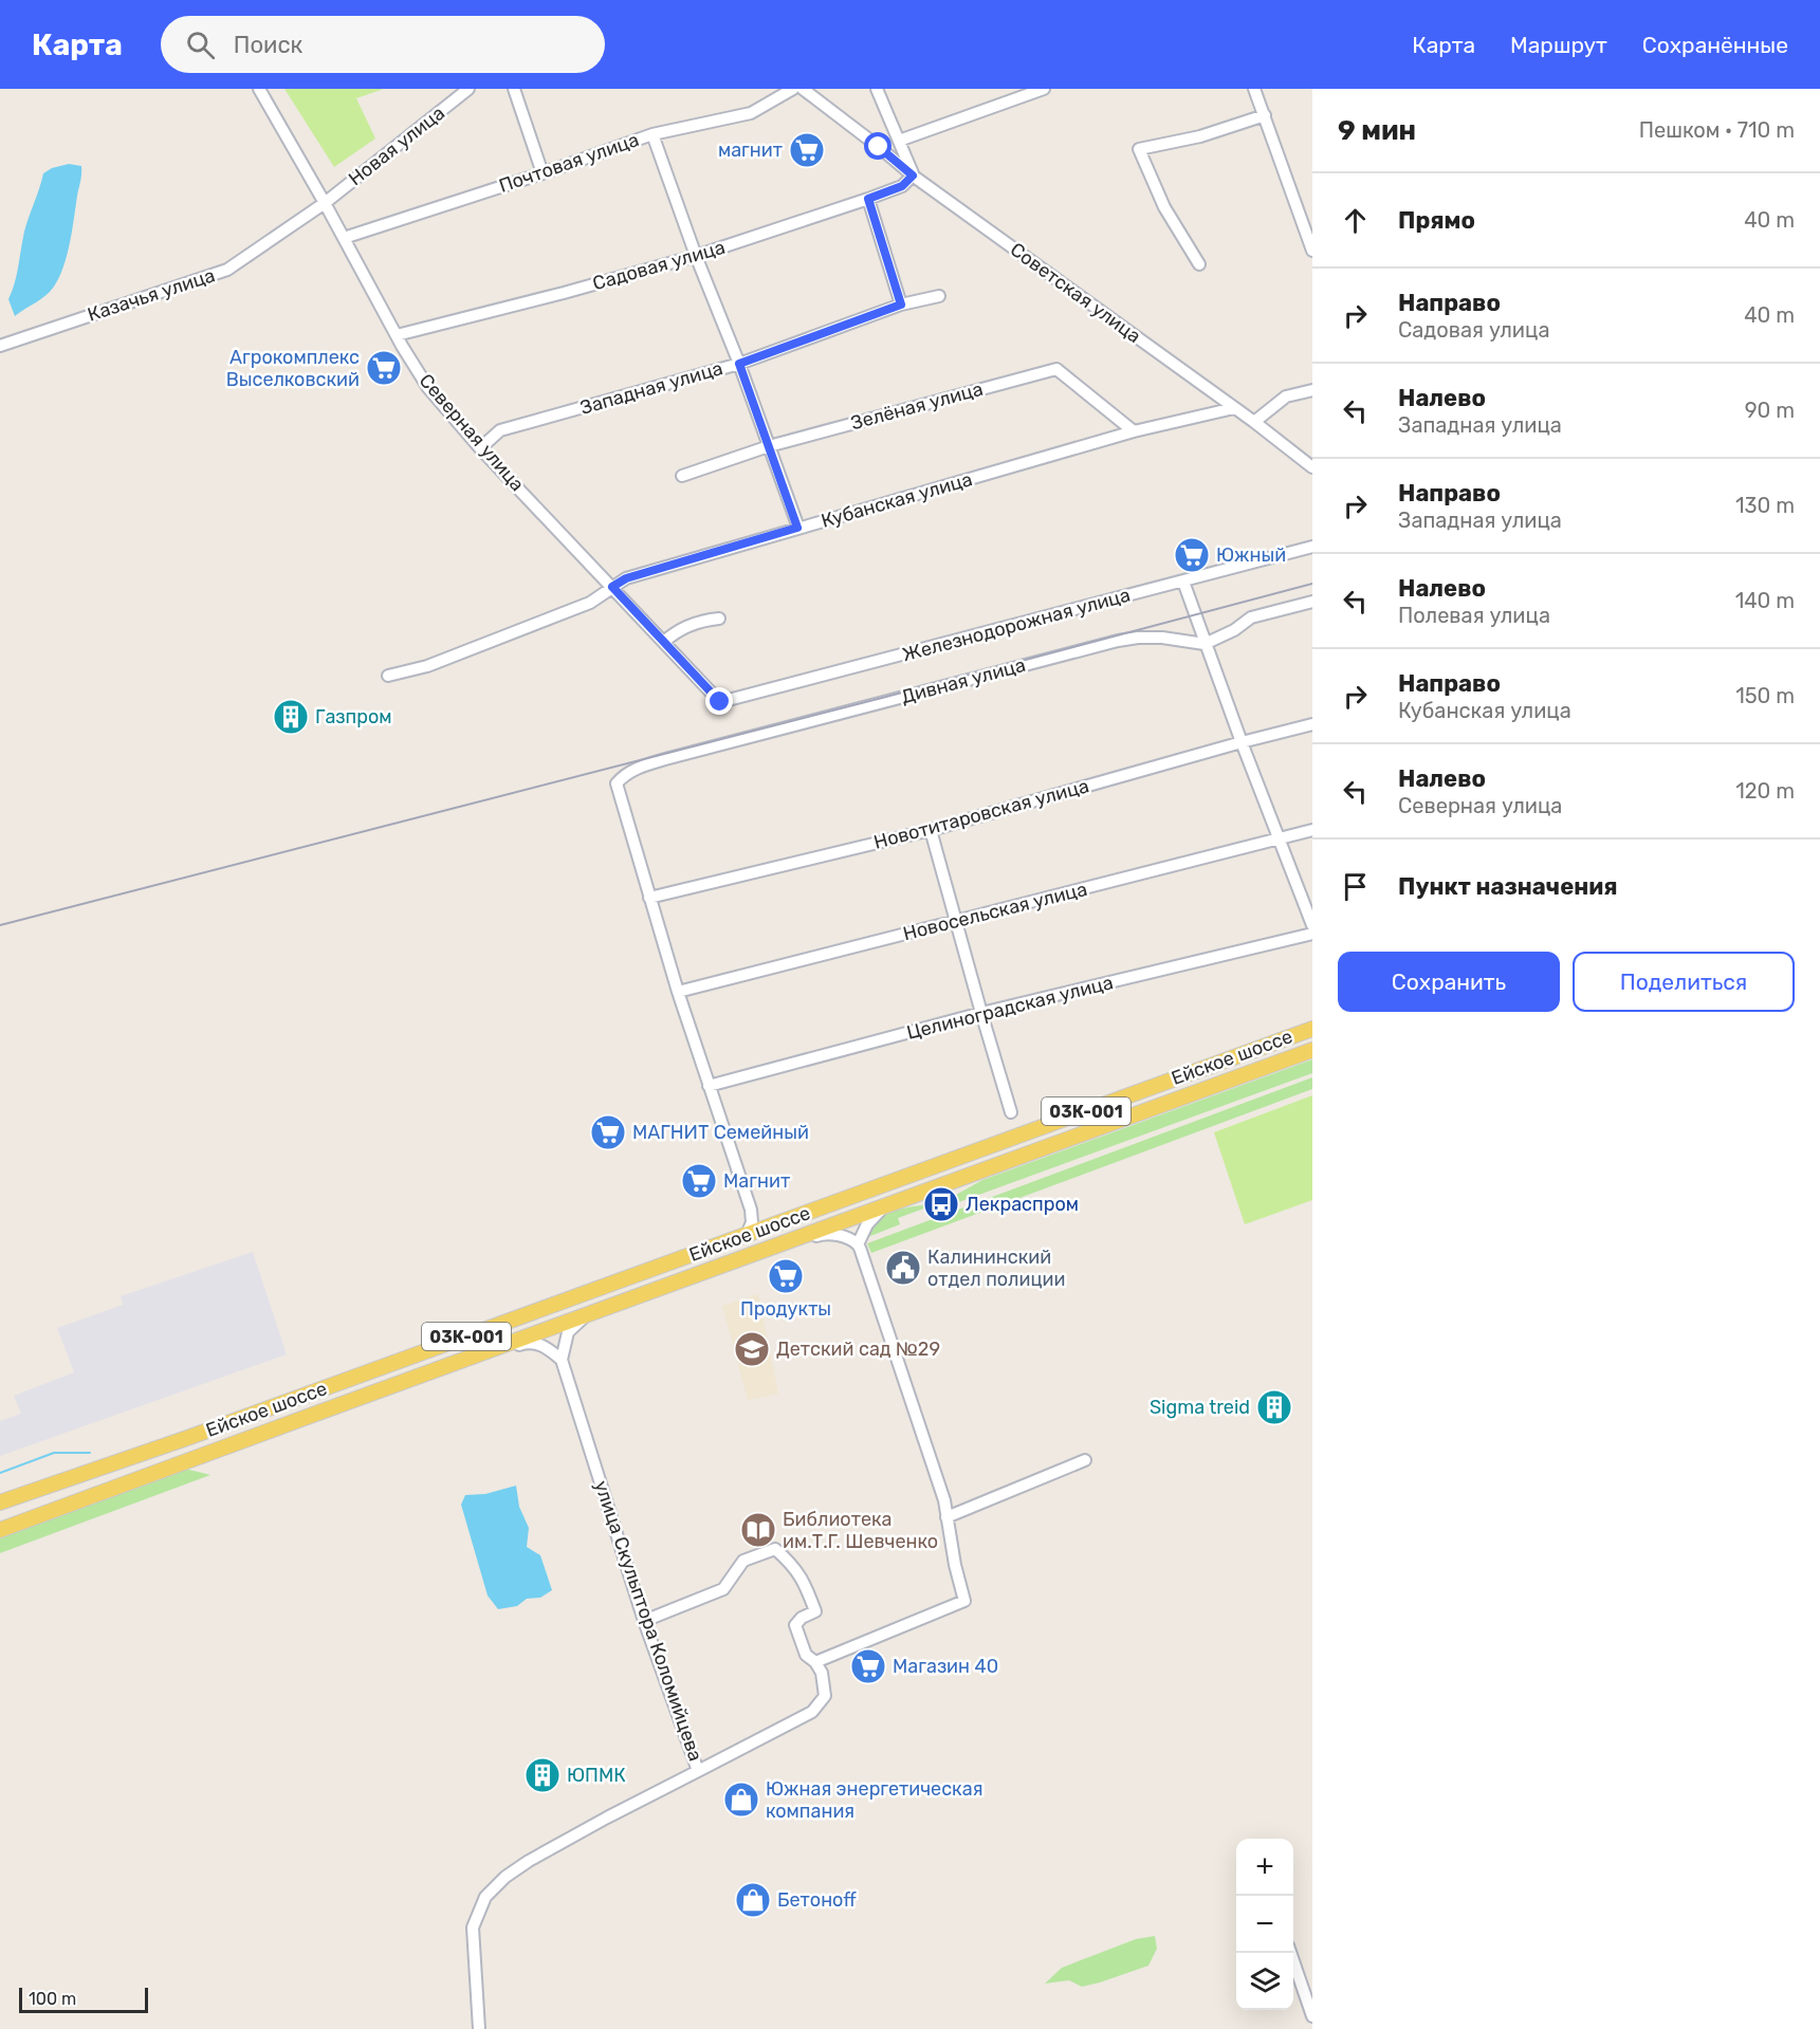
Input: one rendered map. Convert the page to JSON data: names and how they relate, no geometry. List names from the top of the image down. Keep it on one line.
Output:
{"streets":{"main road":["Ейское шоссе","03К-001"],"street":["Новая улица","Почтовая улица","Садовая улица","Советская улица","Казачья улица","Западная улица","Зелёная улица","Северная улица","Кубанская улица","Железнодорожная улица","Дивная улица","Новотитаровская улица","Новосельская улица","Целиноградская улица","улица Скульптора Коломийцева"]},"crossings":[["Новая улица","Казачья улица"],["Новая улица","Северная улица"],["Почтовая улица","Северная улица"],["Садовая улица","Советская улица"],["Садовая улица","Северная улица"],["Советская улица","Кубанская улица"],["Казачья улица","Северная улица"],["Западная улица","Северная улица"],["Зелёная улица","Кубанская улица"],["Северная улица","Кубанская улица"],["Северная улица","Железнодорожная улица"],["Дивная улица","Новотитаровская улица"]],"places":{"supermarket":["магнит","Агрокомплекс Выселковский","Южный","МАГНИТ Семейный","Магнит","Продукты","Магазин 40"],"building":["Газпром","Sigma treid","ЮПМК"],"bus stop":["Лекраспром"],"public building":["Калининский отдел полиции"],"school or university":["Детский сад №29"],"library":["Библиотека им.Т.Г. Шевченко"],"shop":["Южная энергетическая компания","Бетонoff"]},"scale_bar":"100 m","page":{"header":"Карта","search":"Поиск","nav":["Карта","Маршрут","Сохранённые"],"heading":["9 мин","Пешком · 710 m"],"list":[["Прямо","40 m"],["Направо","Садовая улица","40 m"],["Налево","Западная улица","90 m"],["Направо","Западная улица","130 m"],["Налево","Полевая улица","140 m"],["Направо","Кубанская улица","150 m"],["Налево","Северная улица","120 m"],"Пункт назначения"],"buttons":["Сохранить","Поделиться"],"map_buttons":["+","−"],"scale":"100 m"}}
